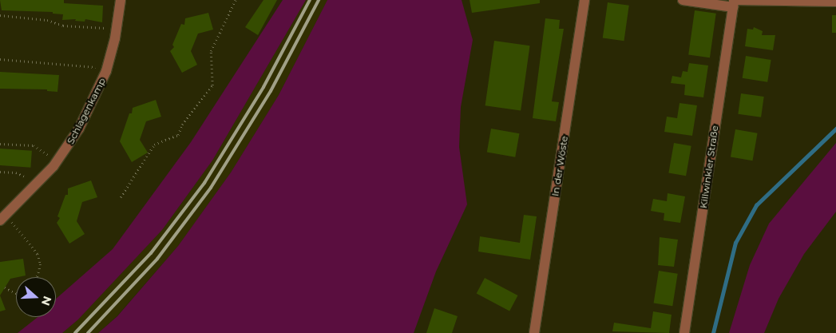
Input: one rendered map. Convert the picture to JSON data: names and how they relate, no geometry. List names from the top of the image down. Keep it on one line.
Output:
{"streets":{"street":["Schlagenkamp","In der Wöste","Killwinkler Straße"]},"north":"right"}
